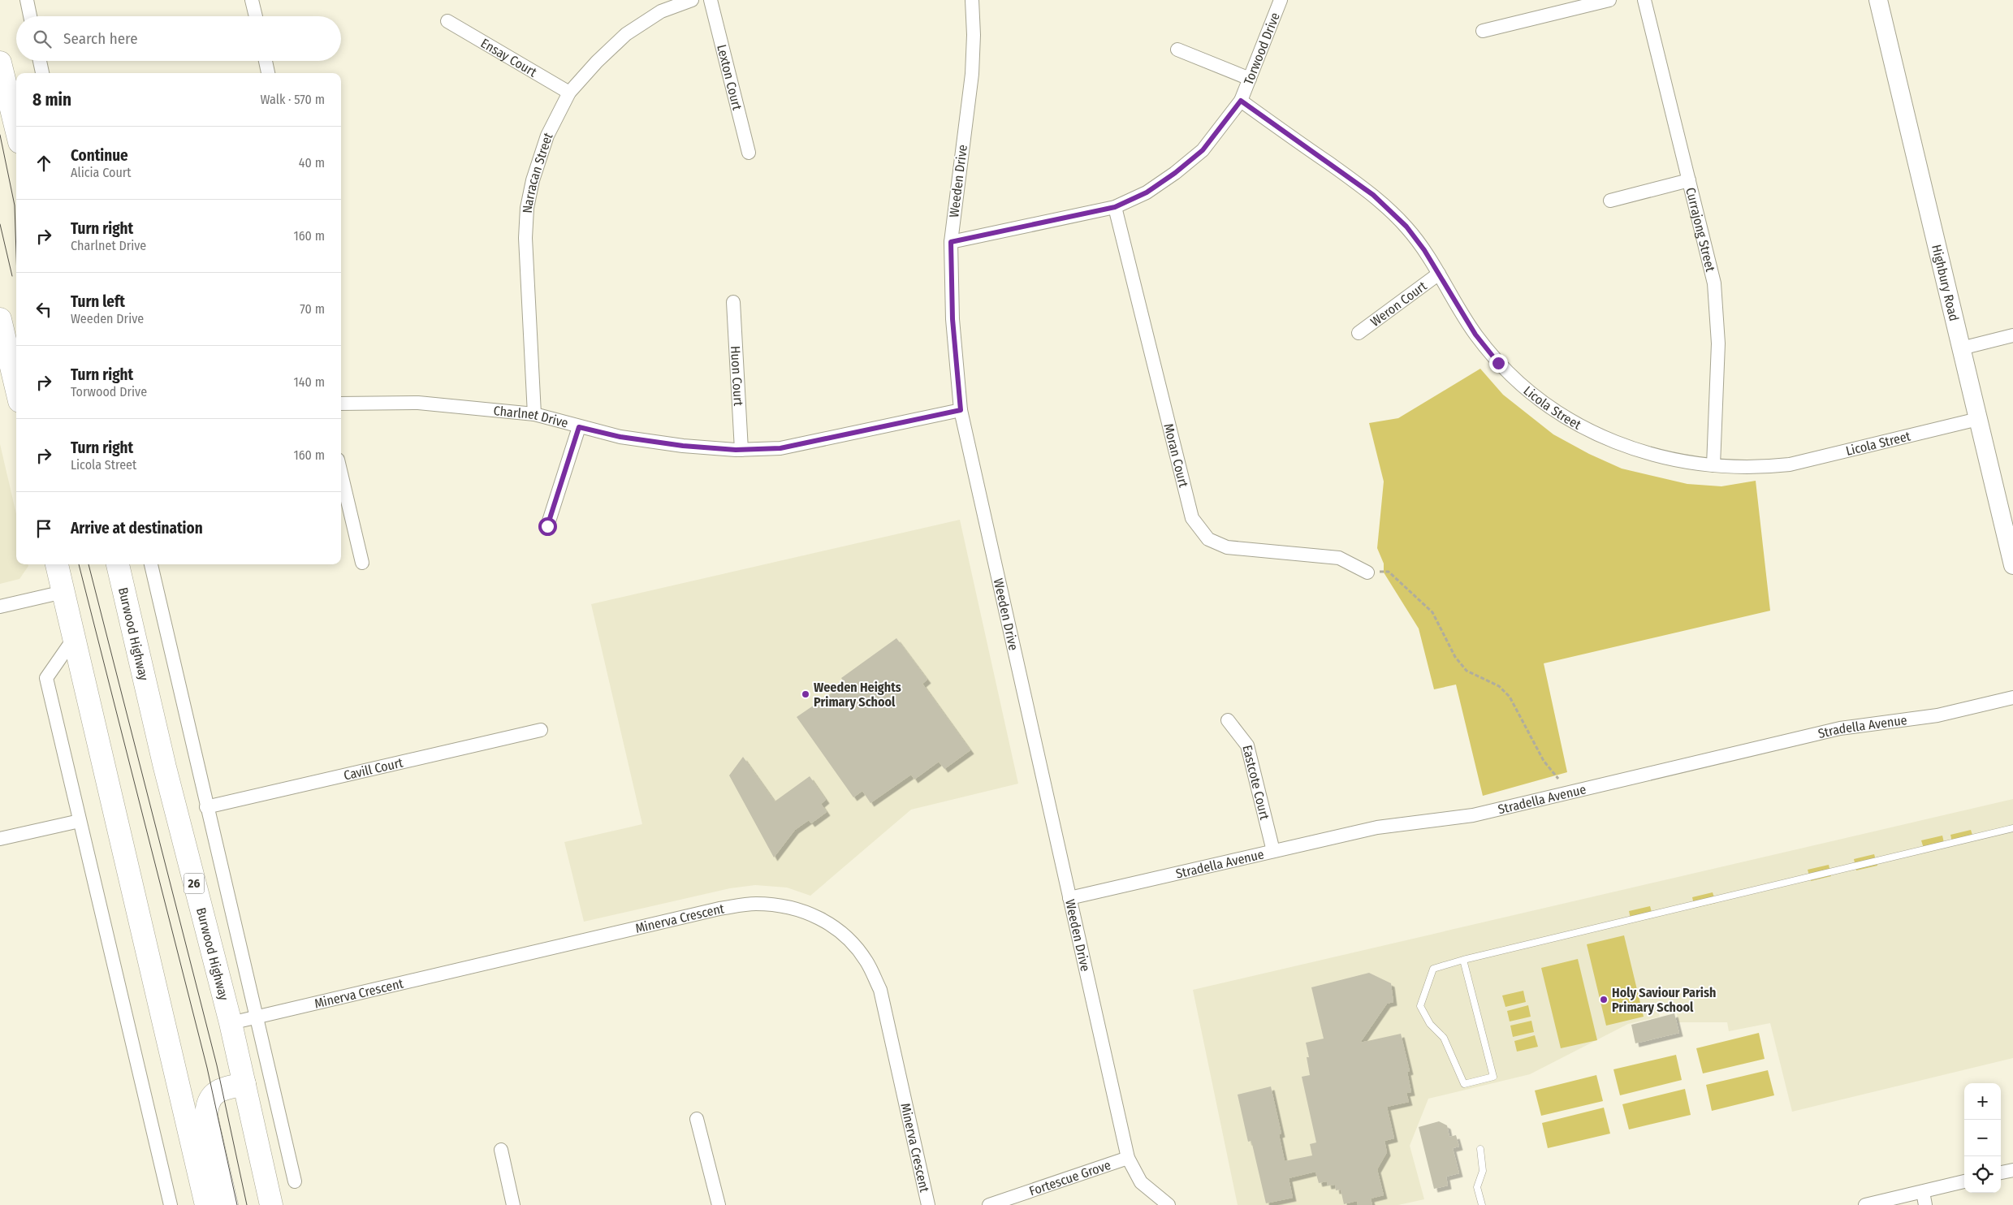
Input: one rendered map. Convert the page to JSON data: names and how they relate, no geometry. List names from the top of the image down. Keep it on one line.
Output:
{"streets":{"highway":["Burwood Highway","26"],"main road":["Highbury Road"],"street":["Torwood Drive","Ensay Court","Lexton Court","Narracan Street","Weeden Drive","Currajong Street","Weron Court","Huon Court","Licola Street","Charlnet Drive","Moran Court","Stradella Avenue","Cavill Court","Eastcote Court","Minerva Crescent","Fortescue Grove"]},"crossings":[["Torwood Drive","Weeden Drive"],["Torwood Drive","Licola Street"],["Torwood Drive","Moran Court"],["Ensay Court","Narracan Street"],["Narracan Street","Charlnet Drive"],["Weeden Drive","Charlnet Drive"],["Weeden Drive","Stradella Avenue"],["Weeden Drive","Fortescue Grove"],["Currajong Street","Licola Street"],["Highbury Road","Licola Street"],["Weron Court","Licola Street"],["Huon Court","Charlnet Drive"],["Burwood Highway","Cavill Court"],["Burwood Highway","Minerva Crescent"],["Stradella Avenue","Eastcote Court"]],"places":["Weeden Heights Primary School","Holy Saviour Parish Primary School"],"page":{"search":"Search here","heading":["8 min","Walk · 570 m"],"list":[["Continue","Alicia Court","40 m"],["Turn right","Charlnet Drive","160 m"],["Turn left","Weeden Drive","70 m"],["Turn right","Torwood Drive","140 m"],["Turn right","Licola Street","160 m"],"Arrive at destination"],"map_buttons":["+","−"]}}
